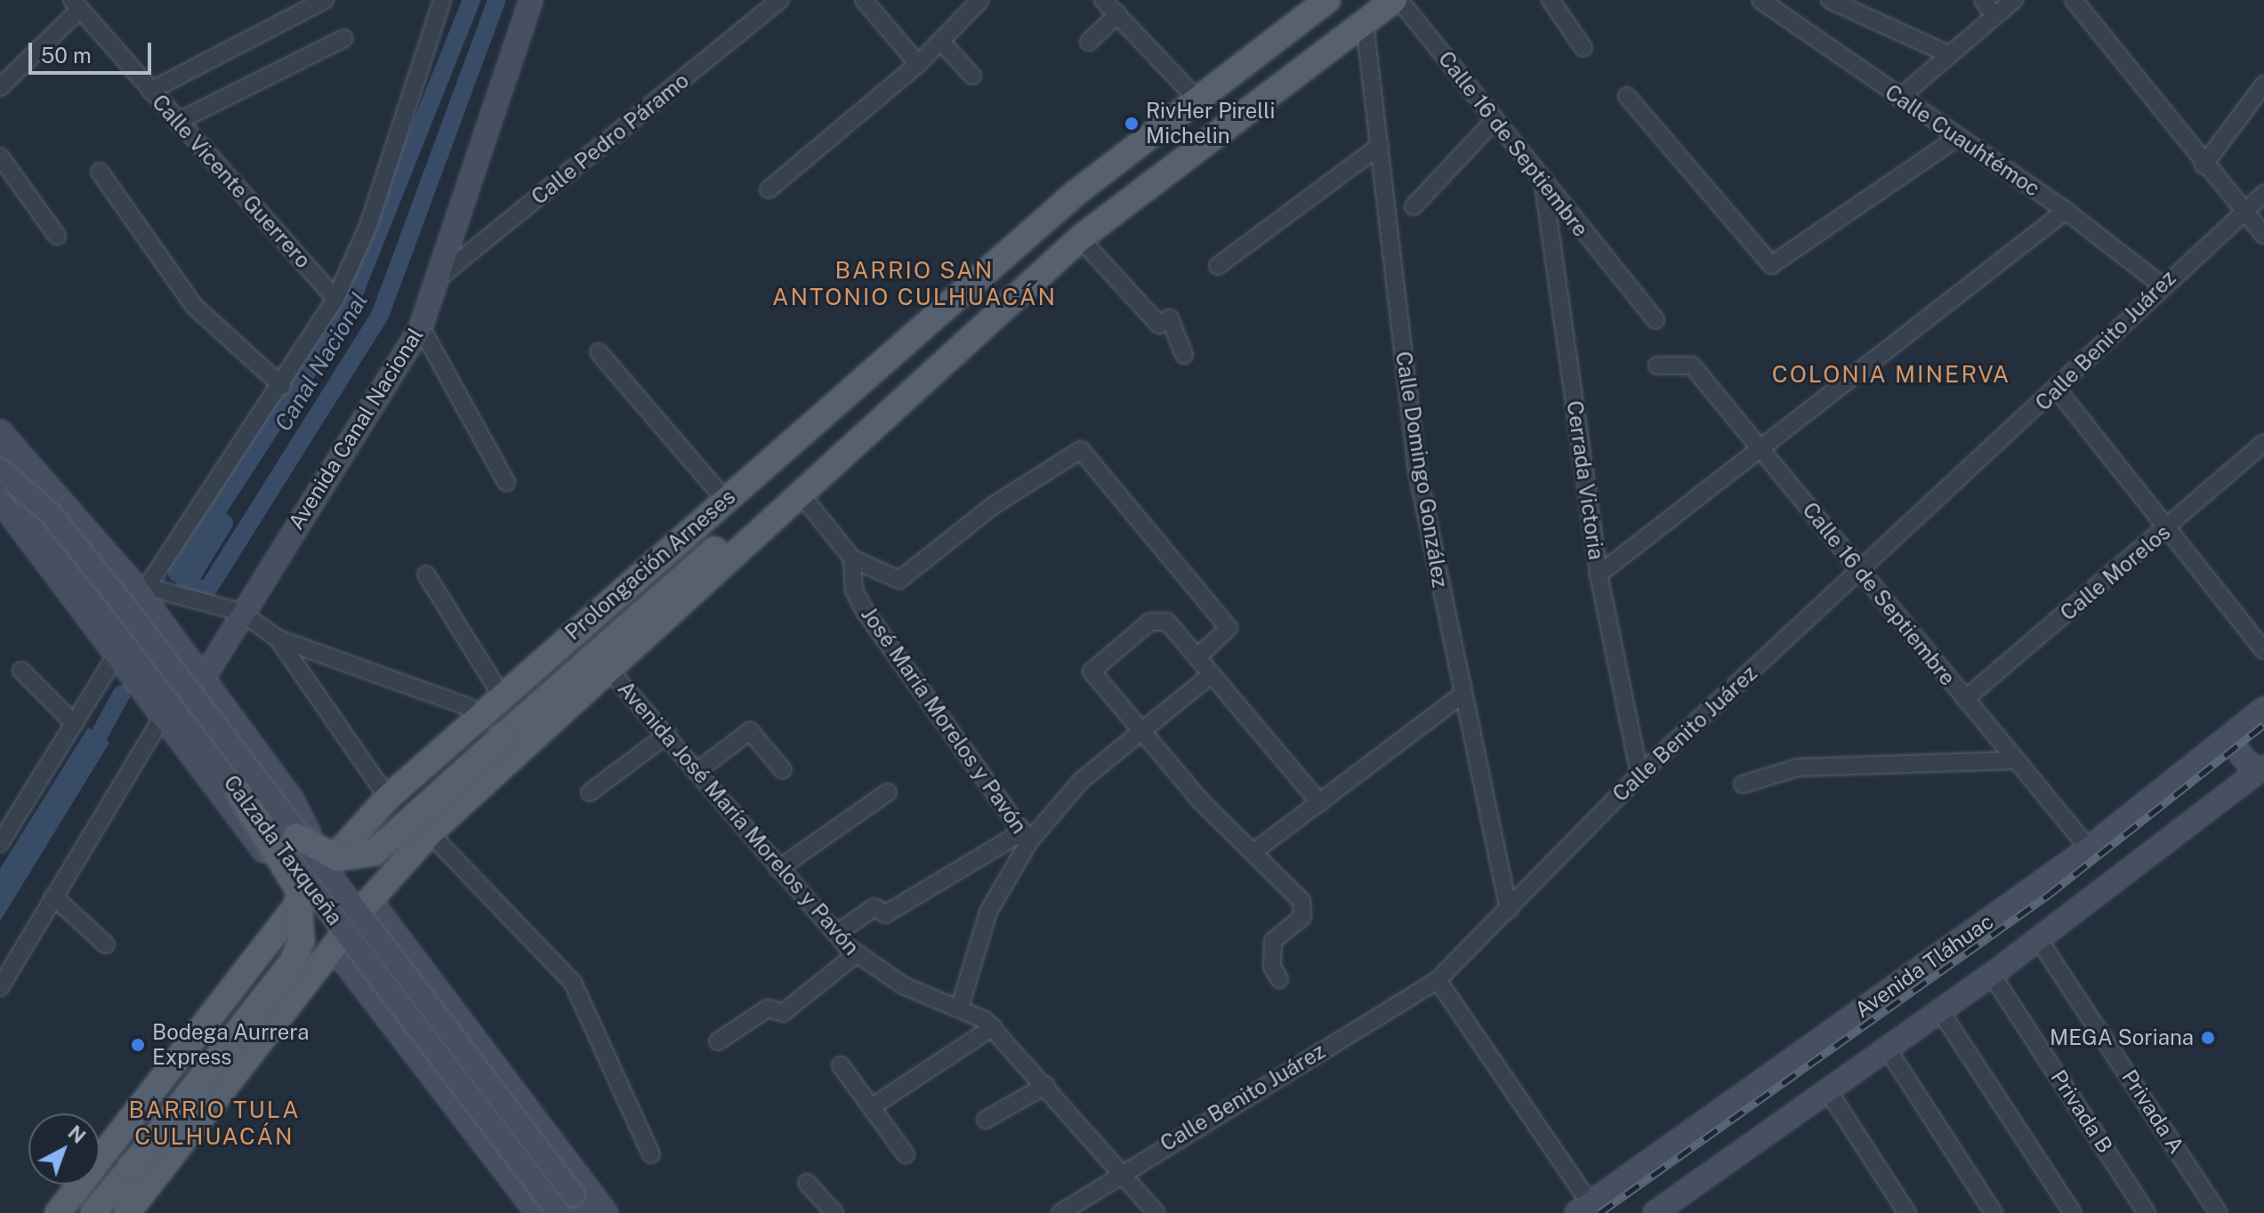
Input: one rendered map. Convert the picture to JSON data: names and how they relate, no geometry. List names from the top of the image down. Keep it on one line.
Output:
{"streets":{"main road":["Avenida Canal Nacional","Prolongación Arneses","Calzada Taxqueña","Avenida Tláhuac"],"street":["Calle Pedro Páramo","Calle Cuauhtémoc","Calle 16 de Septiembre","Calle Vicente Guerrero","Calle Benito Juárez","Calle Domingo González","Cerrada Victoria","Calle Morelos","José María Morelos y Pavón","Avenida José María Morelos y Pavón","Privada B","Privada A"]},"crossings":[["Calle Pedro Páramo","Avenida Canal Nacional"],["Calle Cuauhtémoc","Calle Benito Juárez"],["Calle 16 de Septiembre","Calle Benito Juárez"],["Calle 16 de Septiembre","Cerrada Victoria"],["Calle 16 de Septiembre","Calle Morelos"],["Calle 16 de Septiembre","Avenida Tláhuac"],["Calle Benito Juárez","Calle Domingo González"],["Calle Benito Juárez","Cerrada Victoria"],["Calle Benito Juárez","Avenida José María Morelos y Pavón"],["Avenida Canal Nacional","Calzada Taxqueña"],["Calle Domingo González","Prolongación Arneses"],["Prolongación Arneses","Avenida José María Morelos y Pavón"],["Prolongación Arneses","Calzada Taxqueña"]],"districts":["BARRIO SAN ANTONIO CULHUACÁN","COLONIA MINERVA","BARRIO TULA CULHUACÁN"],"water":["Canal Nacional"],"places":["RivHer Pirelli Michelin","MEGA Soriana","Bodega Aurrera Express"],"scale_bar":"50 m","north":"top right"}
